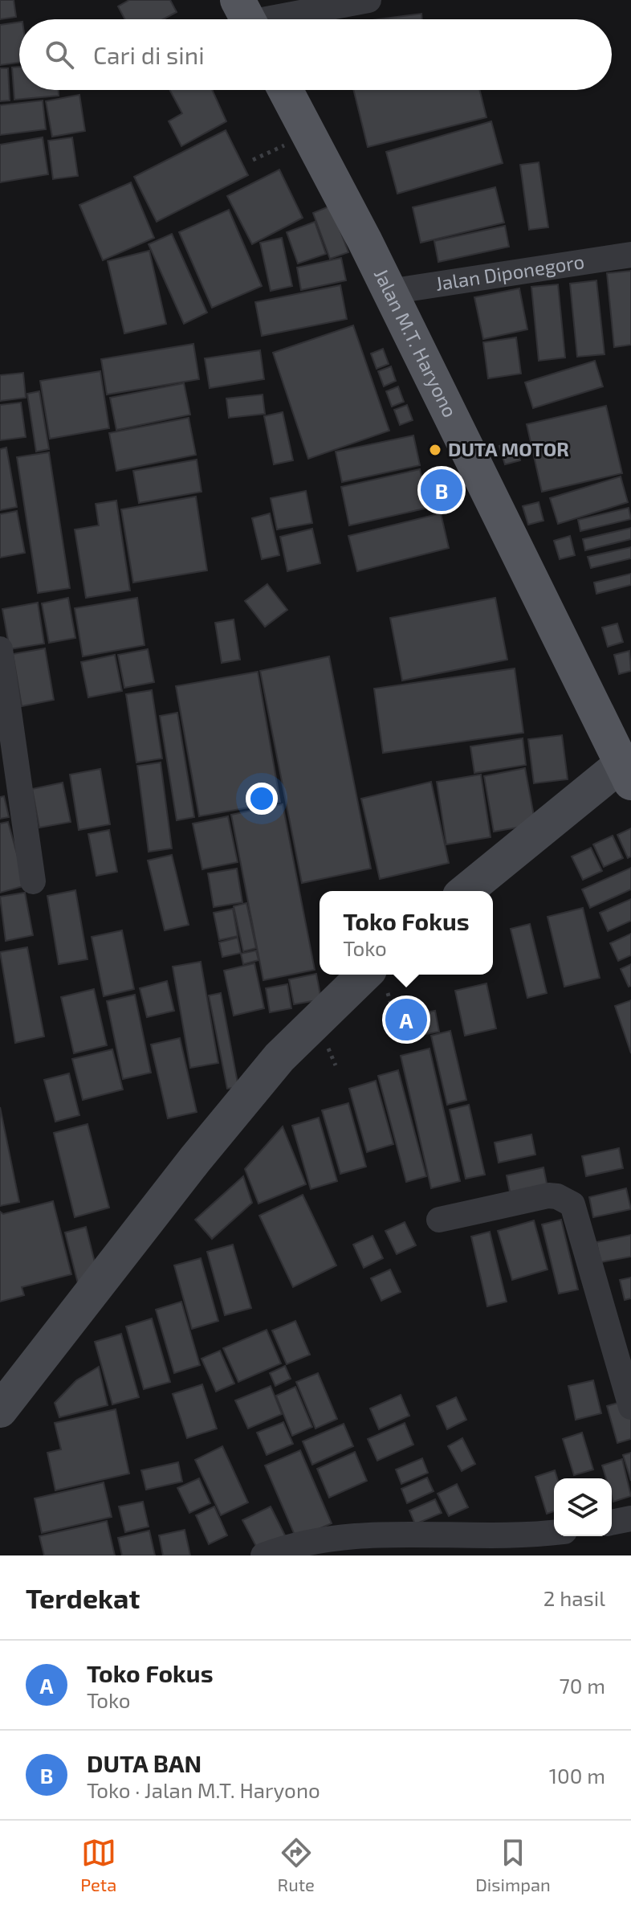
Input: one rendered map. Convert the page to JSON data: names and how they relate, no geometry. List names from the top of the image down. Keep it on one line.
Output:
{"streets":{"main road":["Jalan M.T. Haryono"],"street":["Jalan Diponegoro"]},"crossings":[["Jalan Diponegoro","Jalan M.T. Haryono"]],"places":["DUTA MOTOR"],"page":{"search":"Cari di sini","pins":["B","A"],"popup":["Toko Fokus","Toko"],"heading":["Terdekat","2 hasil"],"list":[{"mark":"A","name":"Toko Fokus","note":"Toko","value":"70 m"},{"mark":"B","name":"DUTA BAN","note":"Toko · Jalan M.T. Haryono","value":"100 m"}],"nav":["Peta","Rute","Disimpan"]}}
